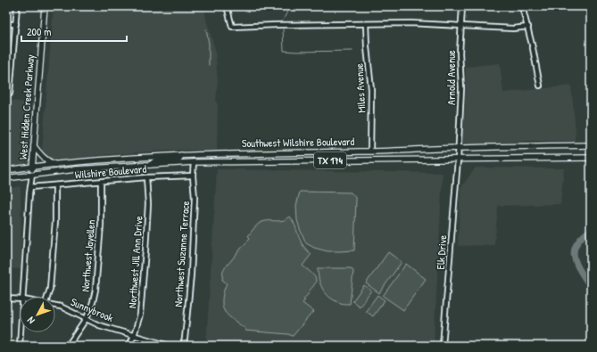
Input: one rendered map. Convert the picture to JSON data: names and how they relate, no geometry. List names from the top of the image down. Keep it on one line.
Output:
{"streets":{"main road":["West Hidden Creek Parkway","Southwest Wilshire Boulevard","TX 174"],"street":["Arnold Avenue","Miles Avenue","Wilshire Boulevard","Elk Drive","Northwest Suzanne Terrace","Northwest Jayellen","Northwest Jill Ann Drive","Sunnybrook"]},"crossings":[["Arnold Avenue","Southwest Wilshire Boulevard"],["Arnold Avenue","Elk Drive"],["Miles Avenue","Southwest Wilshire Boulevard"],["West Hidden Creek Parkway","Southwest Wilshire Boulevard"],["Southwest Wilshire Boulevard","Elk Drive"],["Southwest Wilshire Boulevard","Northwest Suzanne Terrace"],["Wilshire Boulevard","Northwest Suzanne Terrace"],["Wilshire Boulevard","Northwest Jayellen"],["Wilshire Boulevard","Northwest Jill Ann Drive"],["Northwest Jayellen","Sunnybrook"],["Northwest Jill Ann Drive","Sunnybrook"]],"scale_bar":"200 m","north":"bottom left"}
